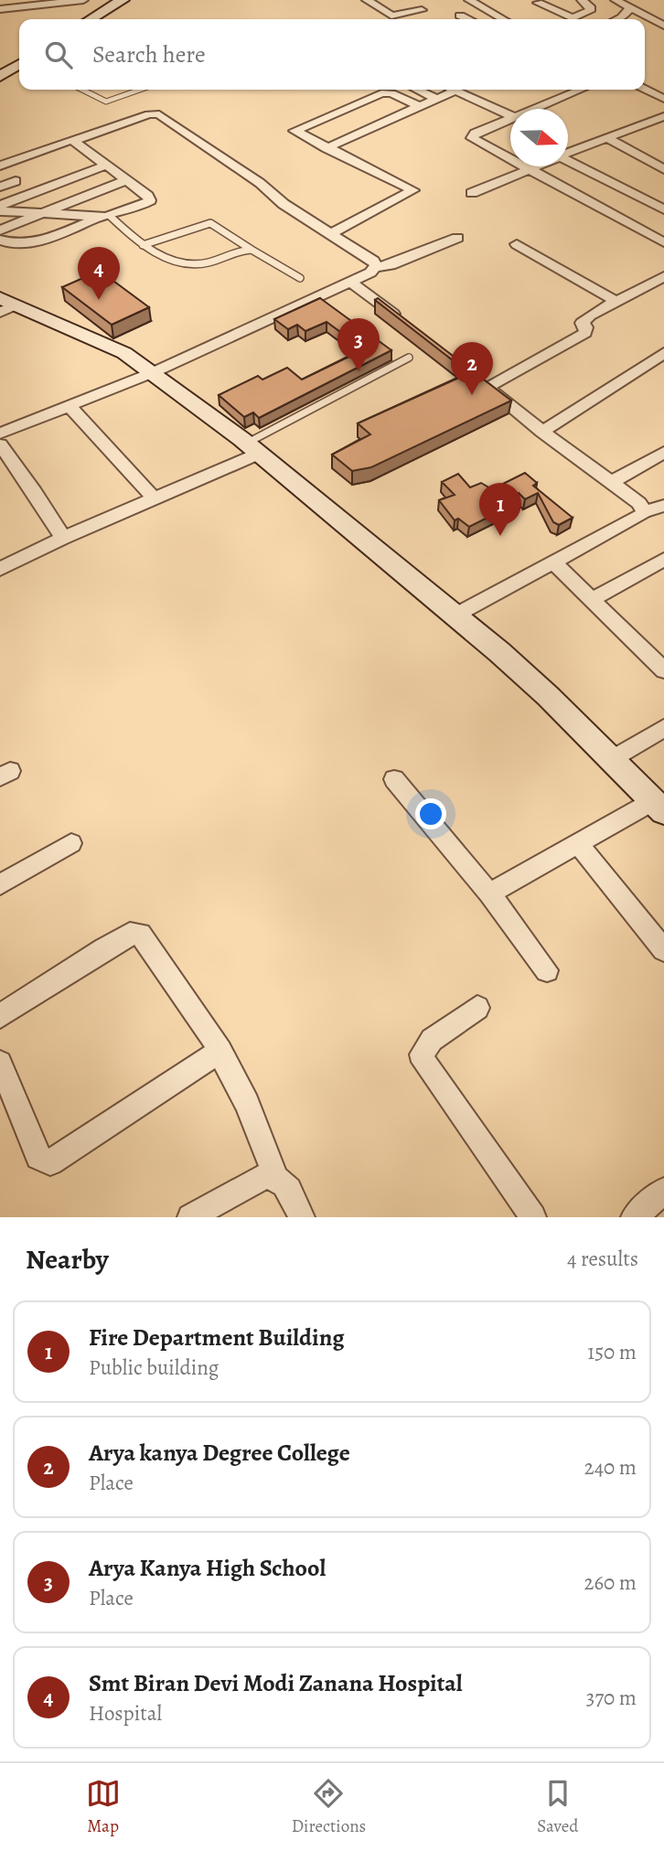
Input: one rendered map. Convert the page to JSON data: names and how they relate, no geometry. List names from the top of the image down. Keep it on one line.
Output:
{"north":"right","page":{"search":"Search here","pins":["4","3","2","1"],"heading":["Nearby","4 results"],"list":[{"mark":"1","name":"Fire Department Building","note":"Public building","value":"150 m"},{"mark":"2","name":"Arya kanya Degree College","note":"Place","value":"240 m"},{"mark":"3","name":"Arya Kanya High School","note":"Place","value":"260 m"},{"mark":"4","name":"Smt Biran Devi Modi Zanana Hospital","note":"Hospital","value":"370 m"}],"nav":["Map","Directions","Saved"]}}
